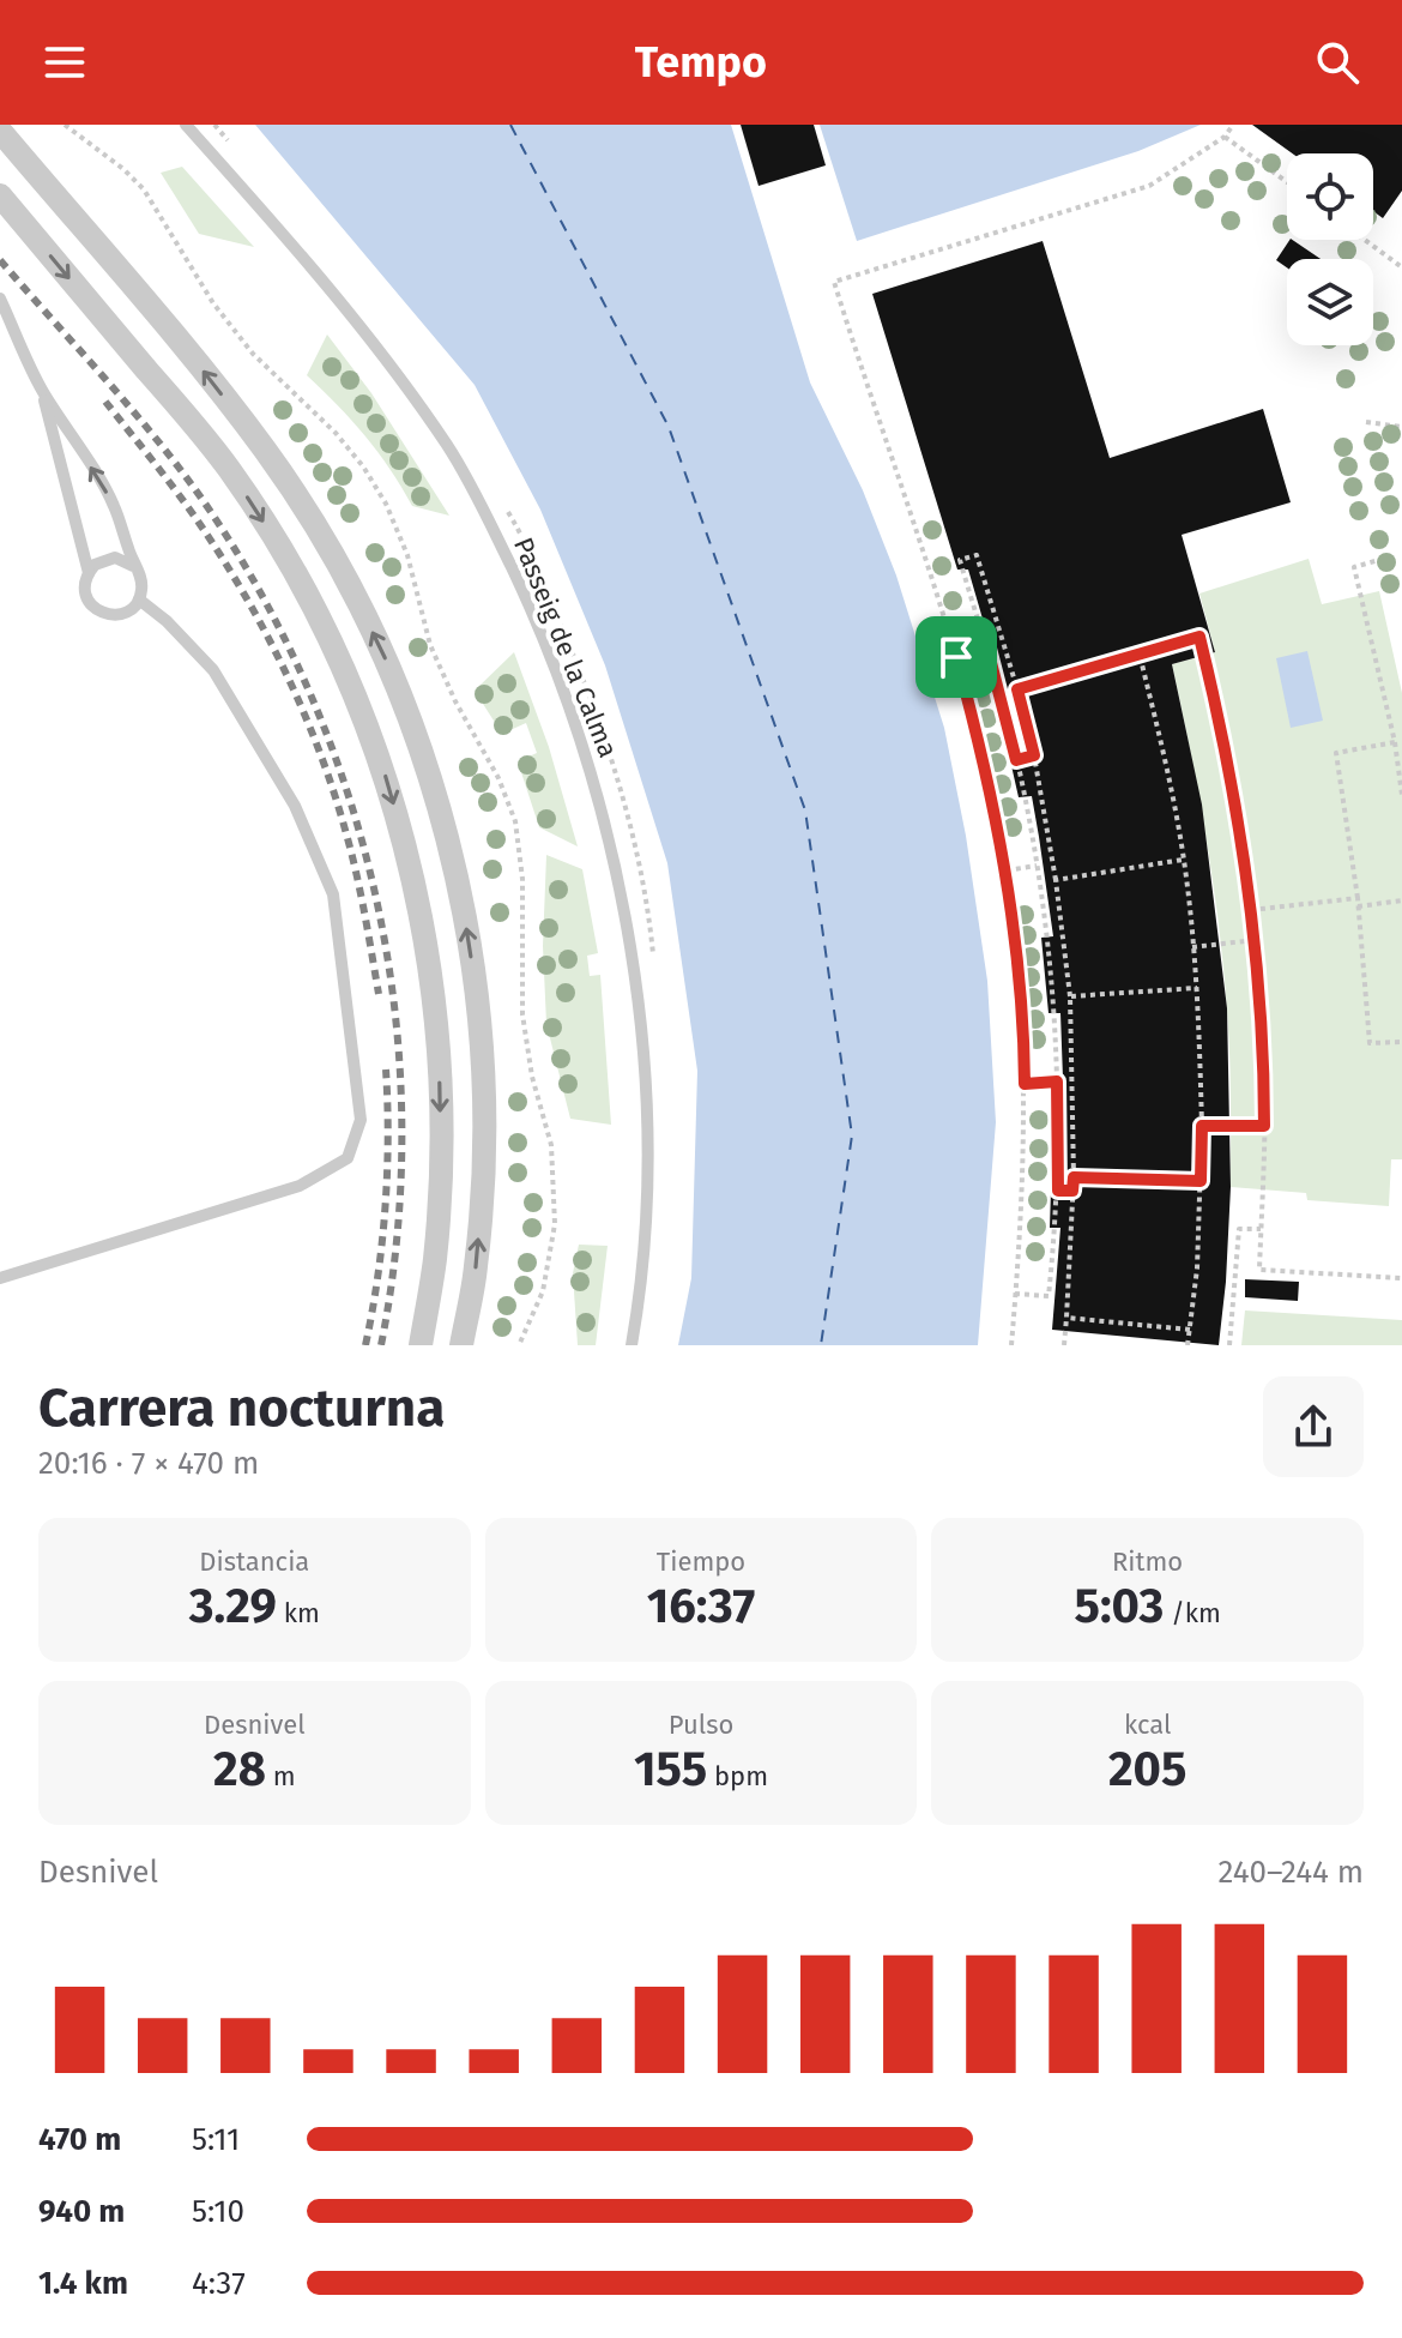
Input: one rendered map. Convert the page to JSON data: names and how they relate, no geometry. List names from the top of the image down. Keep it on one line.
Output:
{"streets":{"lane":["Passeig de la Calma"]},"page":{"header":"Tempo","heading":["Carrera nocturna","20:16 · 7 × 470 m"],"stats":[["Distancia","3.29 km"],["Tiempo","16:37"],["Ritmo","5:03 /km"],["Desnivel","28 m"],["Pulso","155 bpm"],["kcal","205"]],"chart":["Desnivel","240–244 m"],"list":[{"name":"470 m","note":"5:11"},{"name":"940 m","note":"5:10"},{"name":"1.4 km","note":"4:37"}]}}
